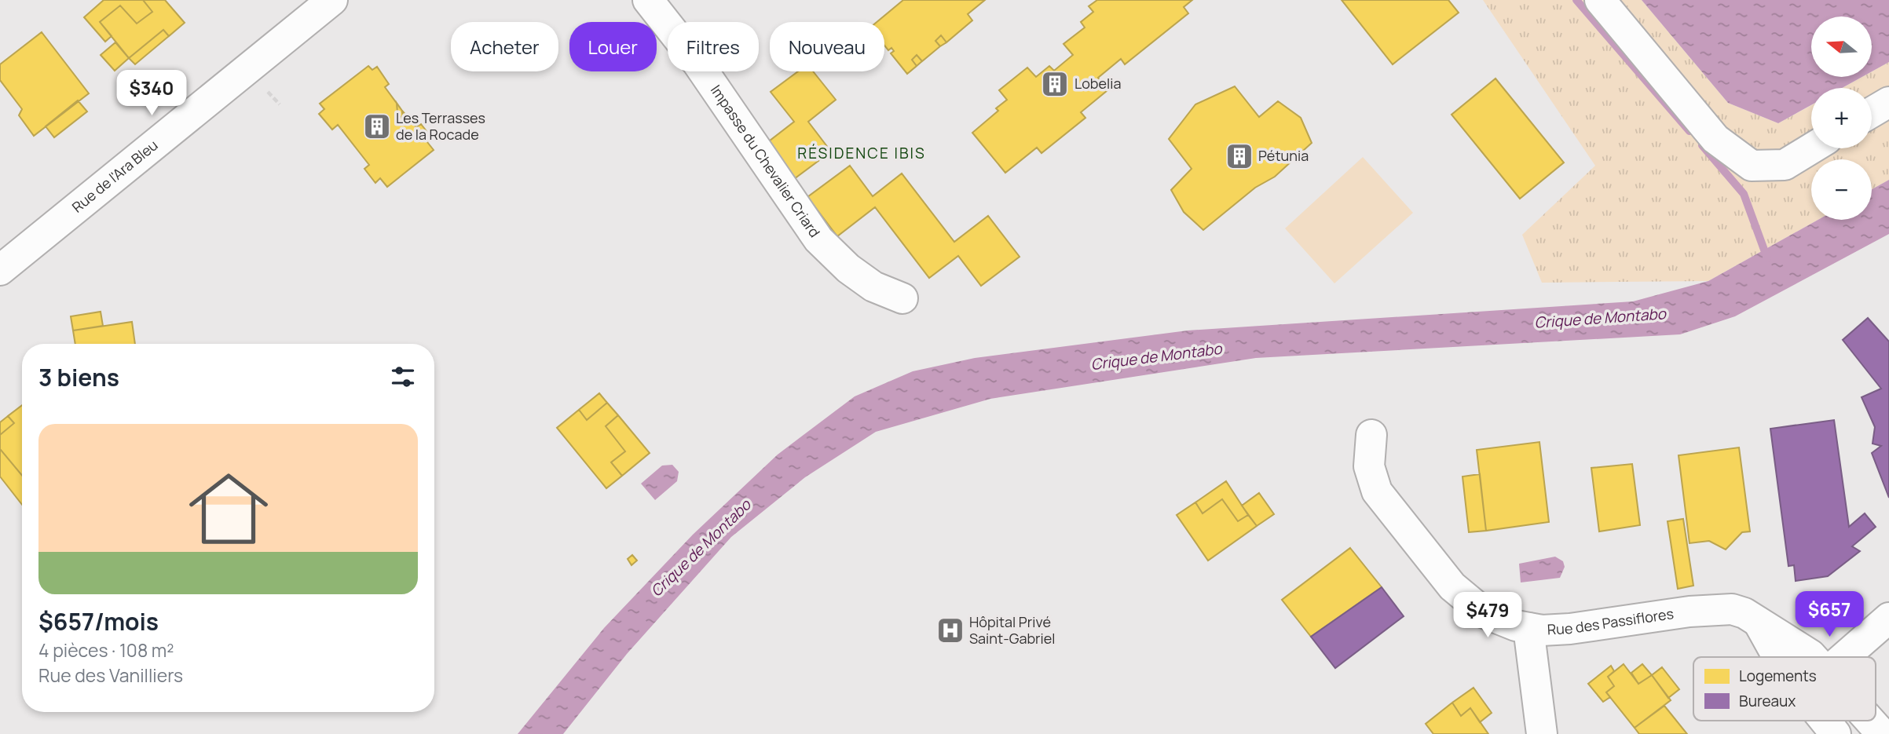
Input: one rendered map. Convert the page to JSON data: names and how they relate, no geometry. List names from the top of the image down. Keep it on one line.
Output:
{"streets":{"street":["Impasse du Chevalier Criard","Rue de l'Ara Bleu","Rue des Passiflores"]},"districts":["RÉSIDENCE IBIS"],"water":["Crique de Montabo"],"places":{"building":["Lobelia","Les Terrasses de la Rocade","Pétunia"],"hospital":["Hôpital Privé Saint-Gabriel"]},"legend":["Logements","Bureaux"],"north":"left","page":{"map_buttons":["+","−"],"chip":["Acheter","Louer","Filtres","Nouveau"],"price":["$340","$657","$479"],"heading":"3 biens","list":[{"name":"$657/mois","note":"4 pièces · 108 m² · Rue des Vanilliers"}]}}
